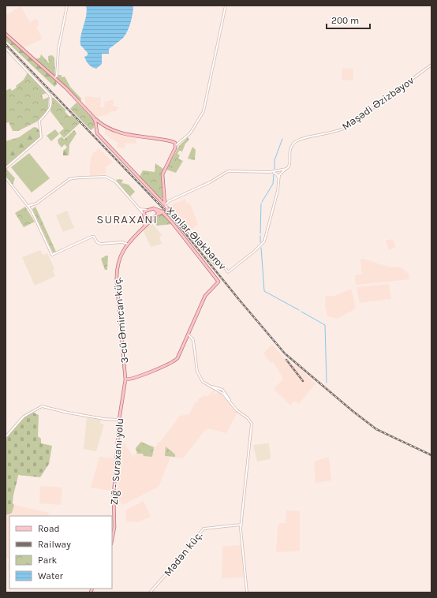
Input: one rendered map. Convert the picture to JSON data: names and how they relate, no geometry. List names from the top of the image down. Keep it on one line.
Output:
{"streets":{"main road":["3-cü Əmircan küç.","Zığ - Suraxanı yolu"],"street":["Məşədi Əzizbəyov","Xanlar Ələkbərov","Mədən küç."]},"crossings":[["Xanlar Ələkbərov","3-cü Əmircan küç."],["3-cü Əmircan küç.","Zığ - Suraxanı yolu"]],"districts":["SURAXANI"],"legend":["Road","Railway","Park","Water"],"scale_bar":"200 m"}
